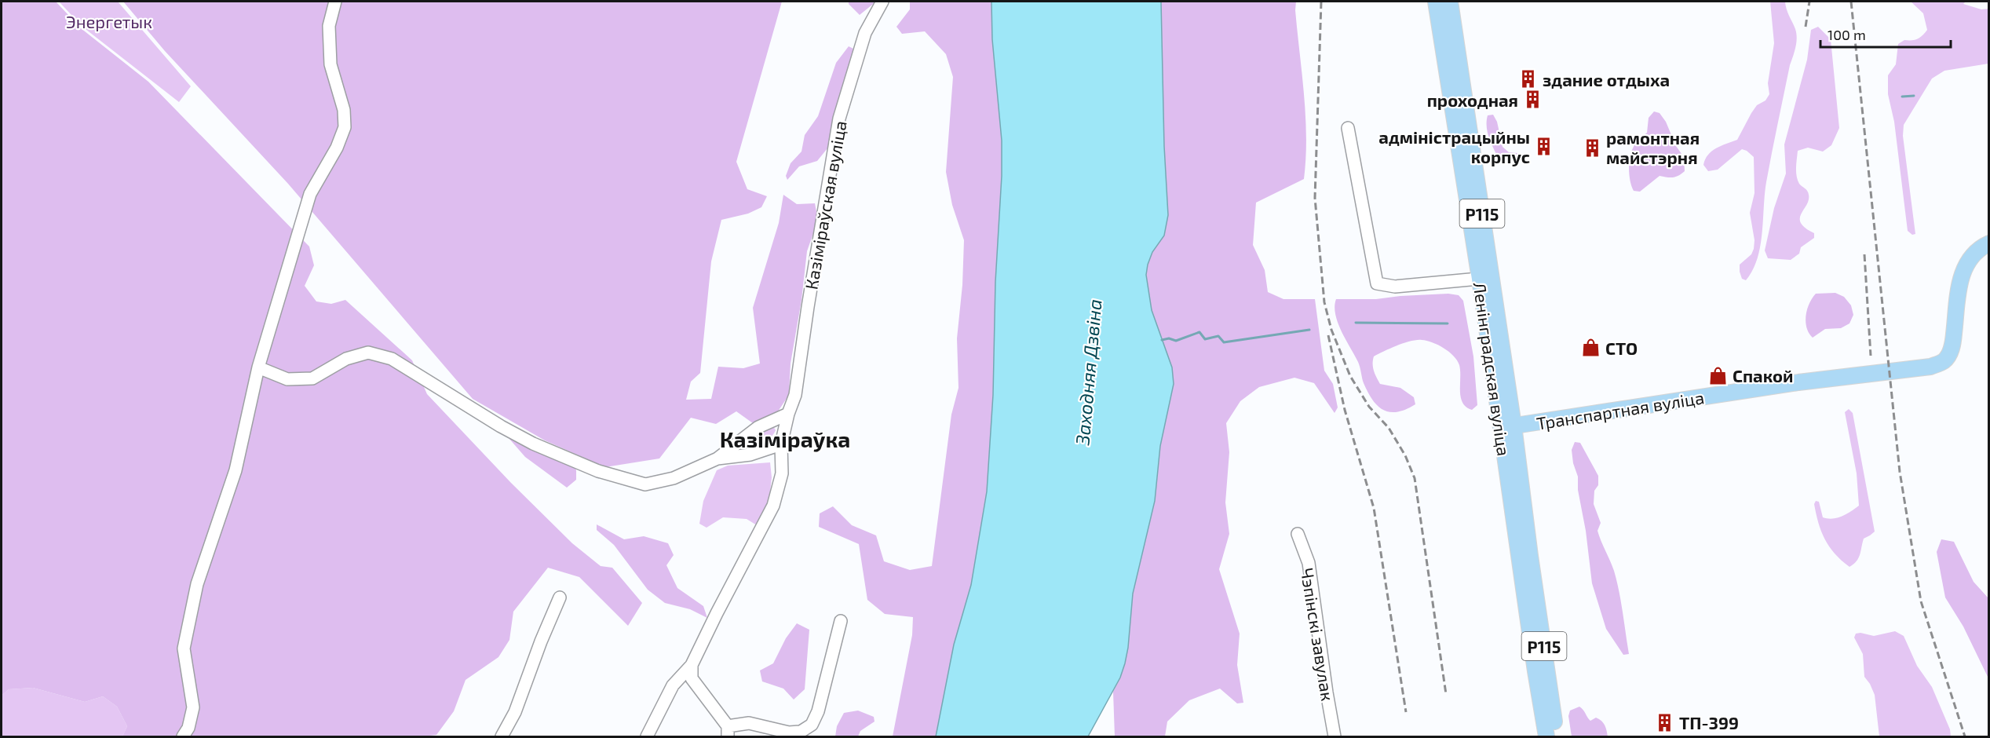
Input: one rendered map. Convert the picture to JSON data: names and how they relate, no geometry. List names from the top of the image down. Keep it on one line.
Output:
{"streets":{"main road":["Р115","Ленінградская вуліца","Транспартная вуліца"],"street":["Казіміраўская вуліца","Чэпінскі завулак"]},"crossings":[["Ленінградская вуліца","Транспартная вуліца"]],"districts":["Казіміраўка"],"water":["Заходняя Дзвіна"],"parks":["Энергетык"],"places":{"building":["здание отдыха","проходная","адміністрацыйны корпус","рамонтная майстэрня","ТП-399"],"shop":["СТО","Спакой"]},"scale_bar":"100 m"}
